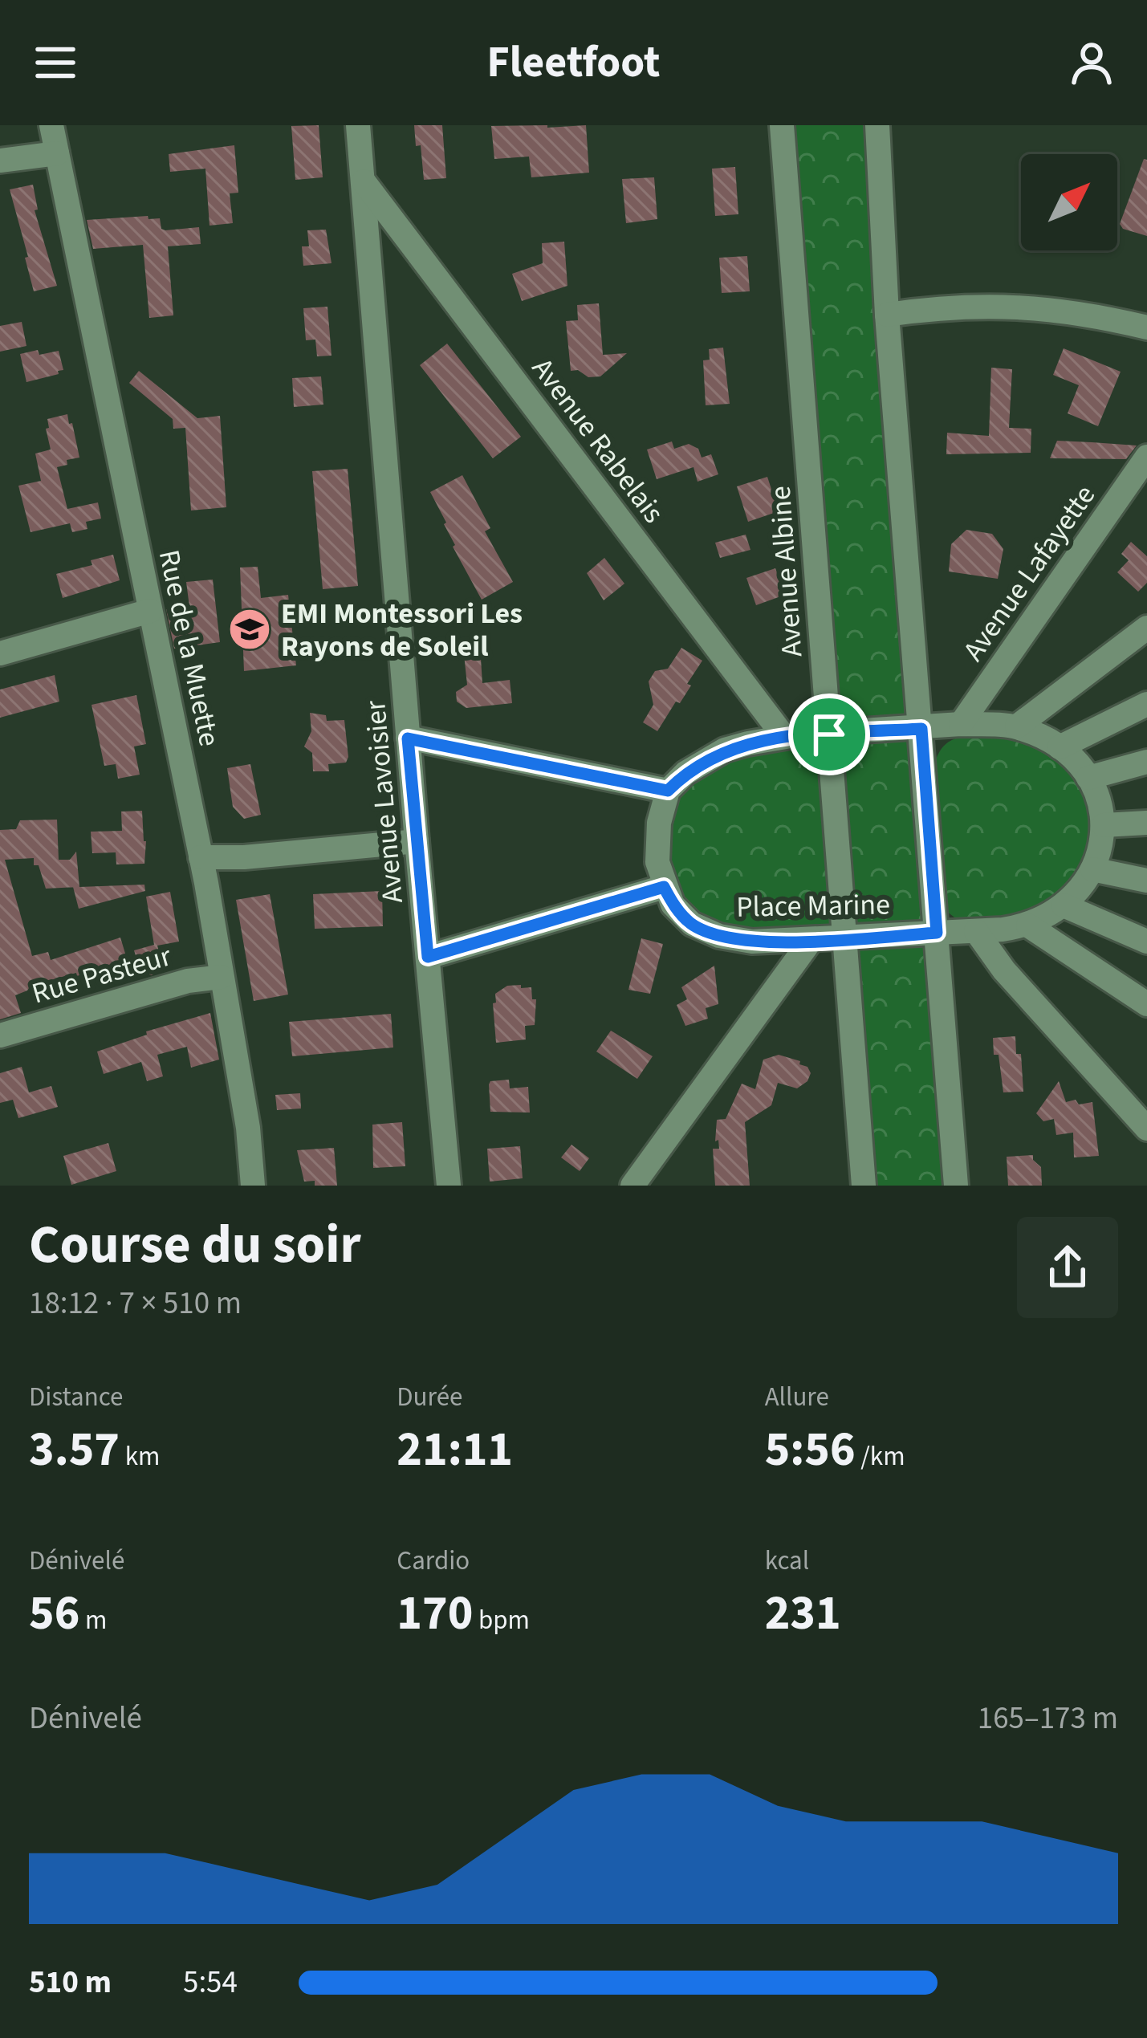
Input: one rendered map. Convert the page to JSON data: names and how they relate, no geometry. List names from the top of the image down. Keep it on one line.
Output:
{"streets":{"street":["Avenue Rabelais","Avenue Albine","Avenue Lafayette","Rue de la Muette","Avenue Lavoisier","Place Marine","Rue Pasteur"]},"crossings":[["Avenue Rabelais","Avenue Albine"],["Avenue Rabelais","Avenue Lavoisier"],["Avenue Rabelais","Place Marine"],["Avenue Albine","Place Marine"],["Avenue Lafayette","Place Marine"],["Rue de la Muette","Rue Pasteur"]],"places":{"school or university":["EMI Montessori Les Rayons de Soleil"]},"north":"top right","page":{"header":"Fleetfoot","heading":["Course du soir","18:12 · 7 × 510 m"],"stats":[["Distance","3.57 km"],["Durée","21:11"],["Allure","5:56 /km"],["Dénivelé","56 m"],["Cardio","170 bpm"],["kcal","231"]],"chart":["Dénivelé","165–173 m"],"list":[{"name":"510 m","note":"5:54"}]}}
